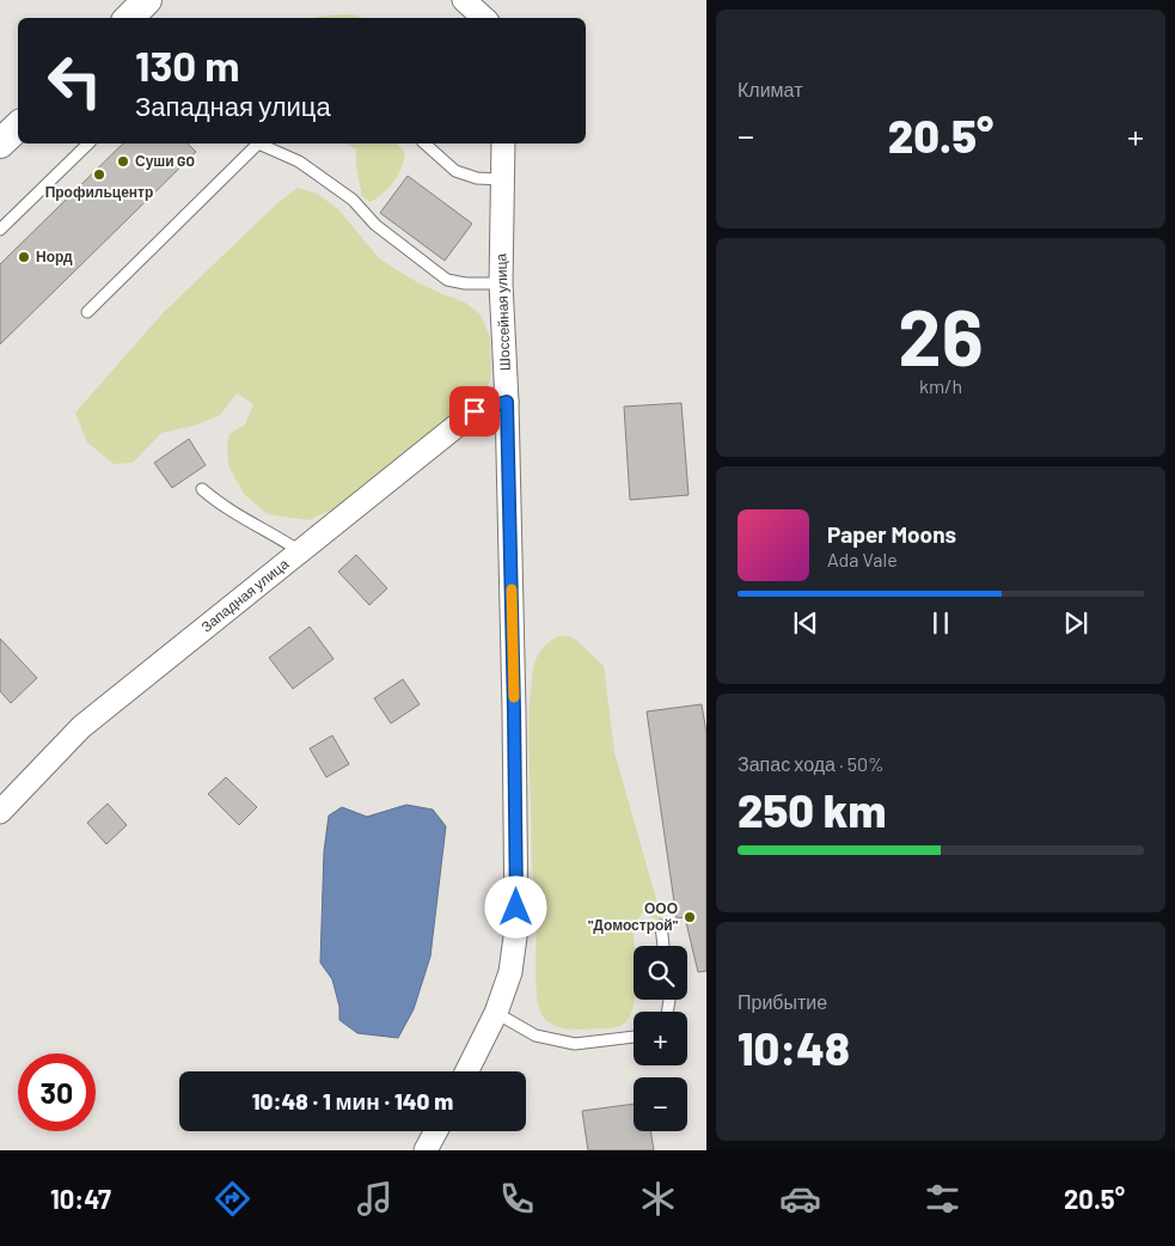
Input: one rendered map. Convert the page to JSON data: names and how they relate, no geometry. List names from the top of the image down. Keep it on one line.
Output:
{"streets":{"street":["Шоссейная улица","Западная улица"]},"crossings":[["Шоссейная улица","Западная улица"]],"places":["Суши GO","Профильцентр","Норд","ООО \"Домострой\""],"page":{"tile":["Климат",["26","km/h"],["Запас хода · 50%","250 km"],["Прибытие","10:48"]],"turn":["130 m","Западная улица"],"heat":["−","20.5°","+"],"song":["Paper Moons","Ada Vale"],"map_buttons":["+","−"],"limit":"30","trip":"10:48 · 1 мин · 140 m","tabs":["10:47","20.5°"]}}
